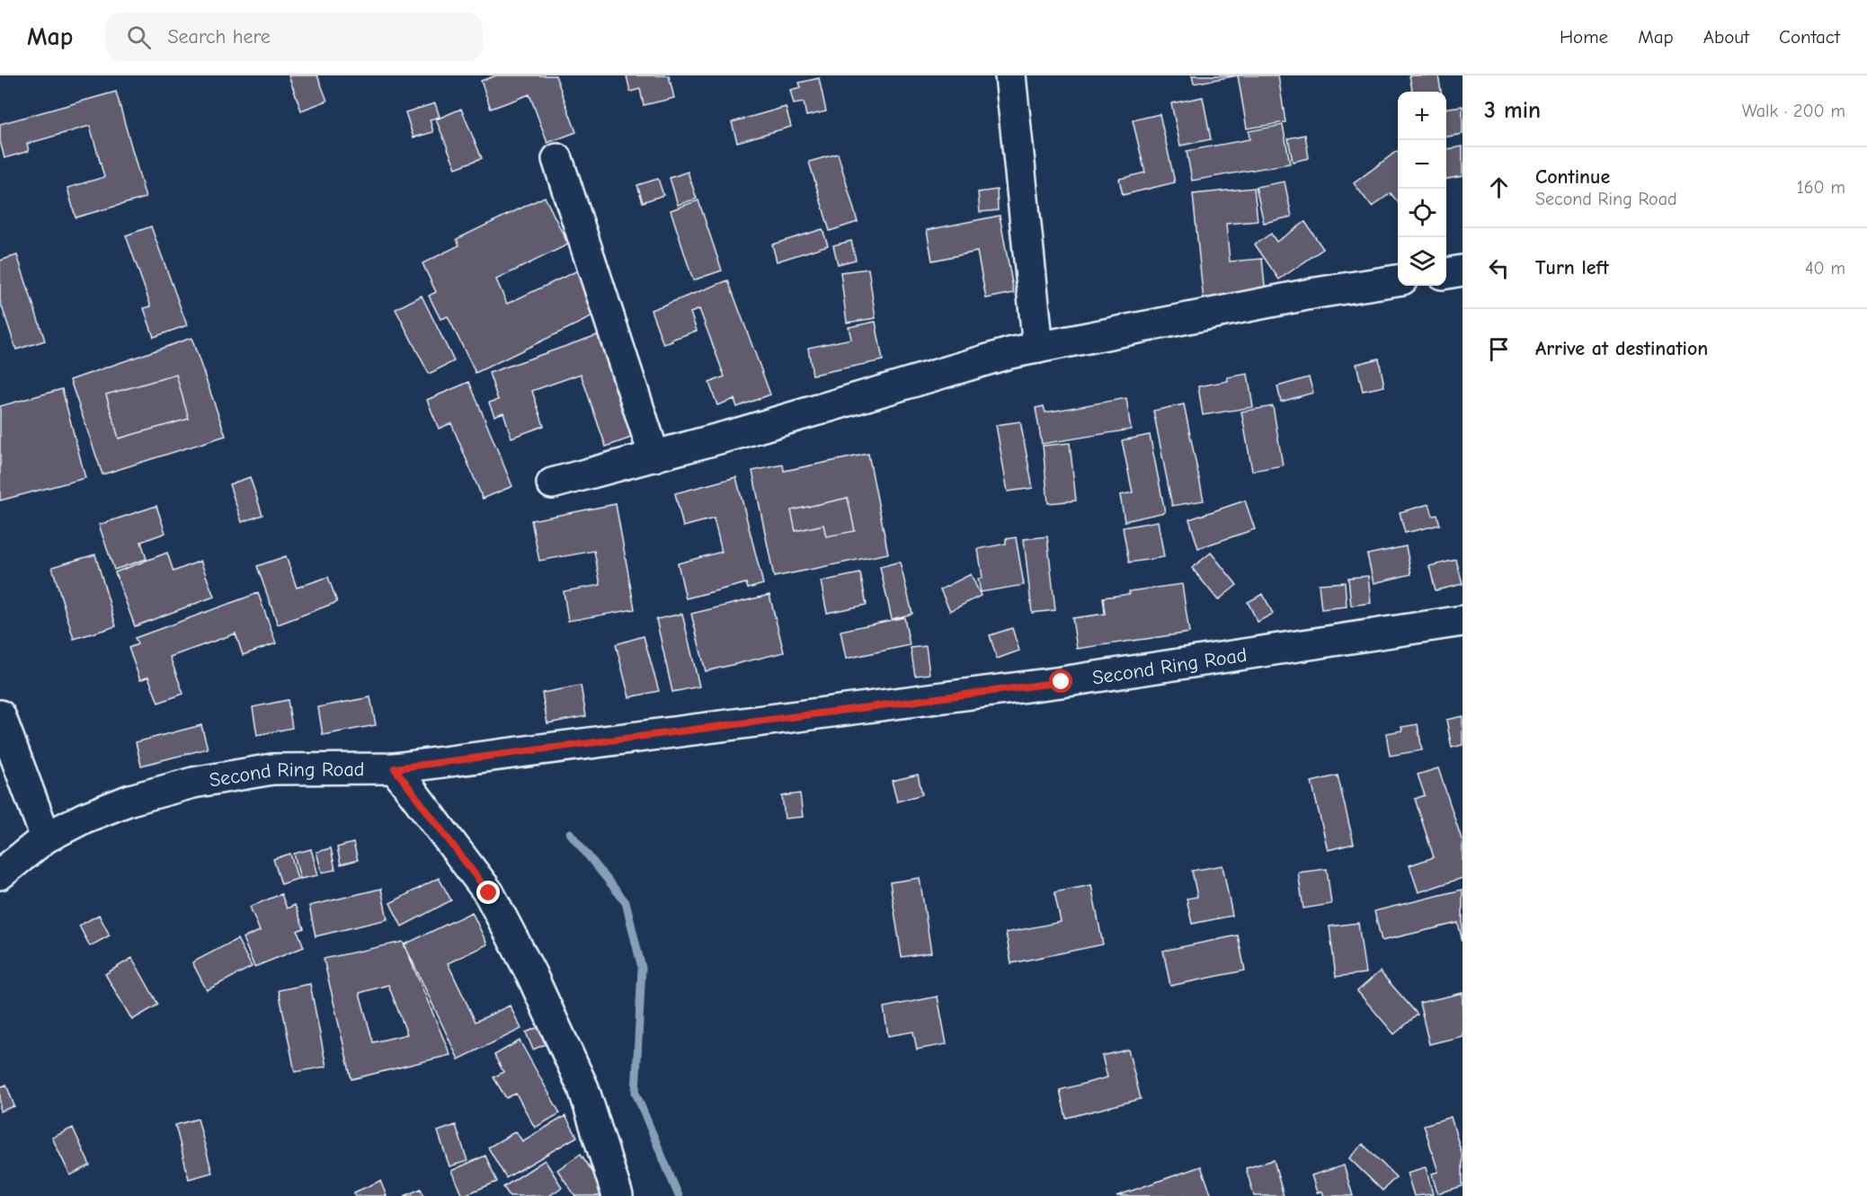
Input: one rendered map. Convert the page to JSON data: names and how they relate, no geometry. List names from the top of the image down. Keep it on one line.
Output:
{"streets":{"street":["Second Ring Road"]},"page":{"header":"Map","search":"Search here","nav":["Home","Map","About","Contact"],"heading":["3 min","Walk · 200 m"],"map_buttons":["+","−"],"list":[["Continue","Second Ring Road","160 m"],["Turn left","40 m"],"Arrive at destination"]}}
